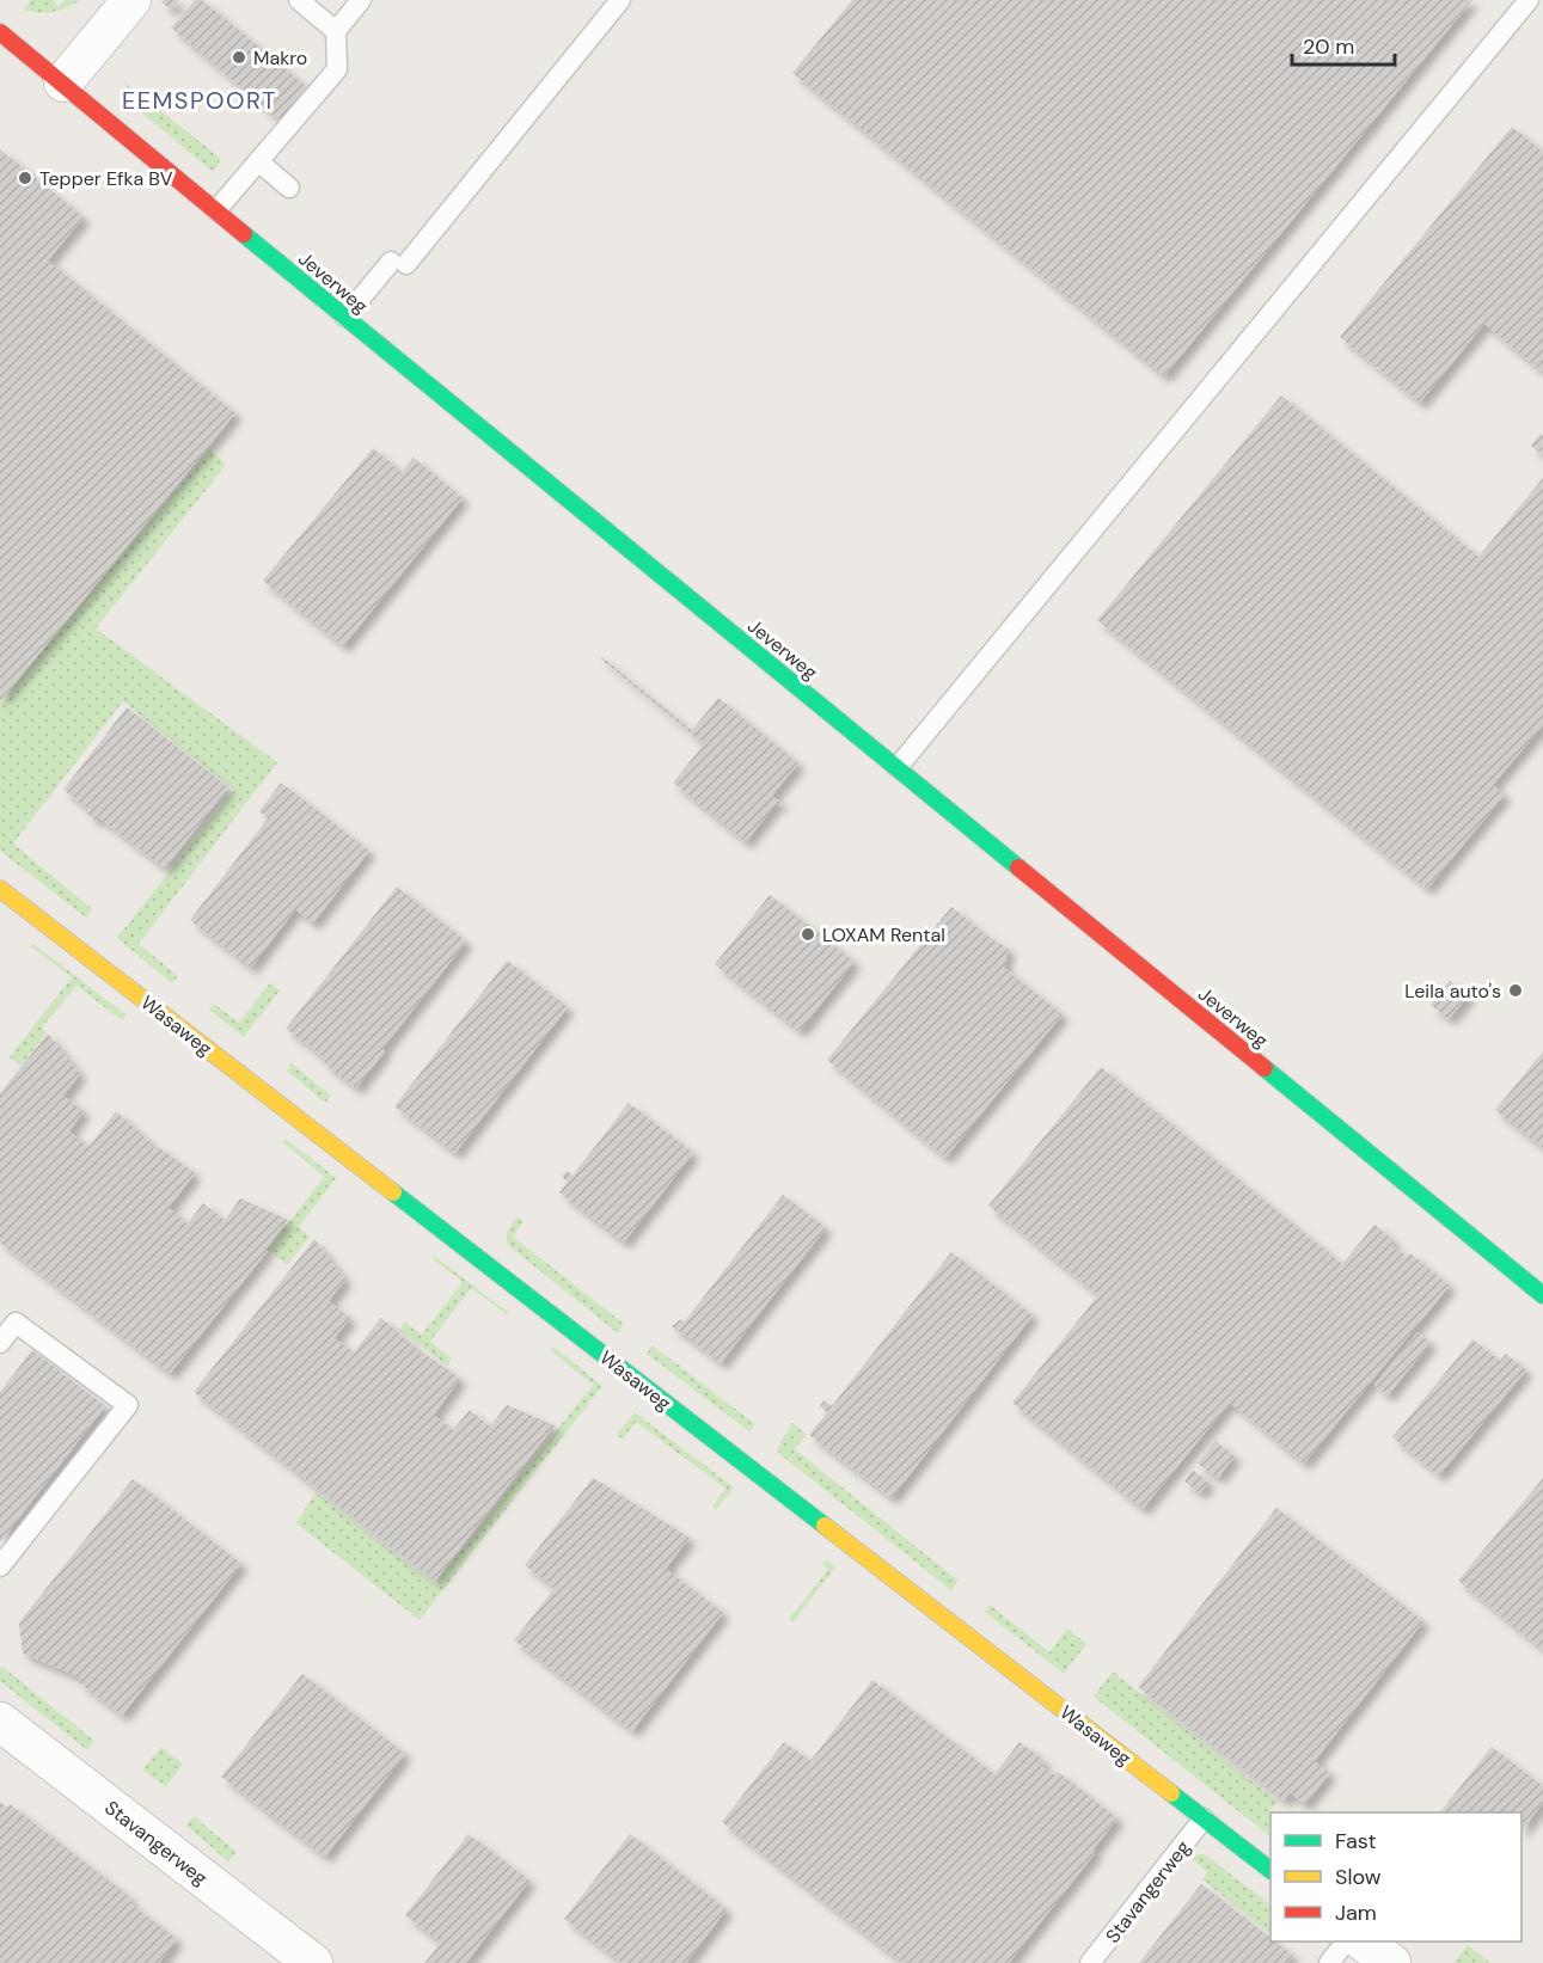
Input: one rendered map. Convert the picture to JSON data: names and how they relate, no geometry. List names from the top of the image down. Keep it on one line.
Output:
{"streets":{"street":["Jeverweg","Wasaweg","Stavangerweg"]},"crossings":[["Wasaweg","Stavangerweg"]],"districts":["EEMSPOORT"],"places":["Makro","Tepper Efka BV","LOXAM Rental","Leila auto's"],"legend":["Fast","Slow","Jam"],"scale_bar":"20 m"}
